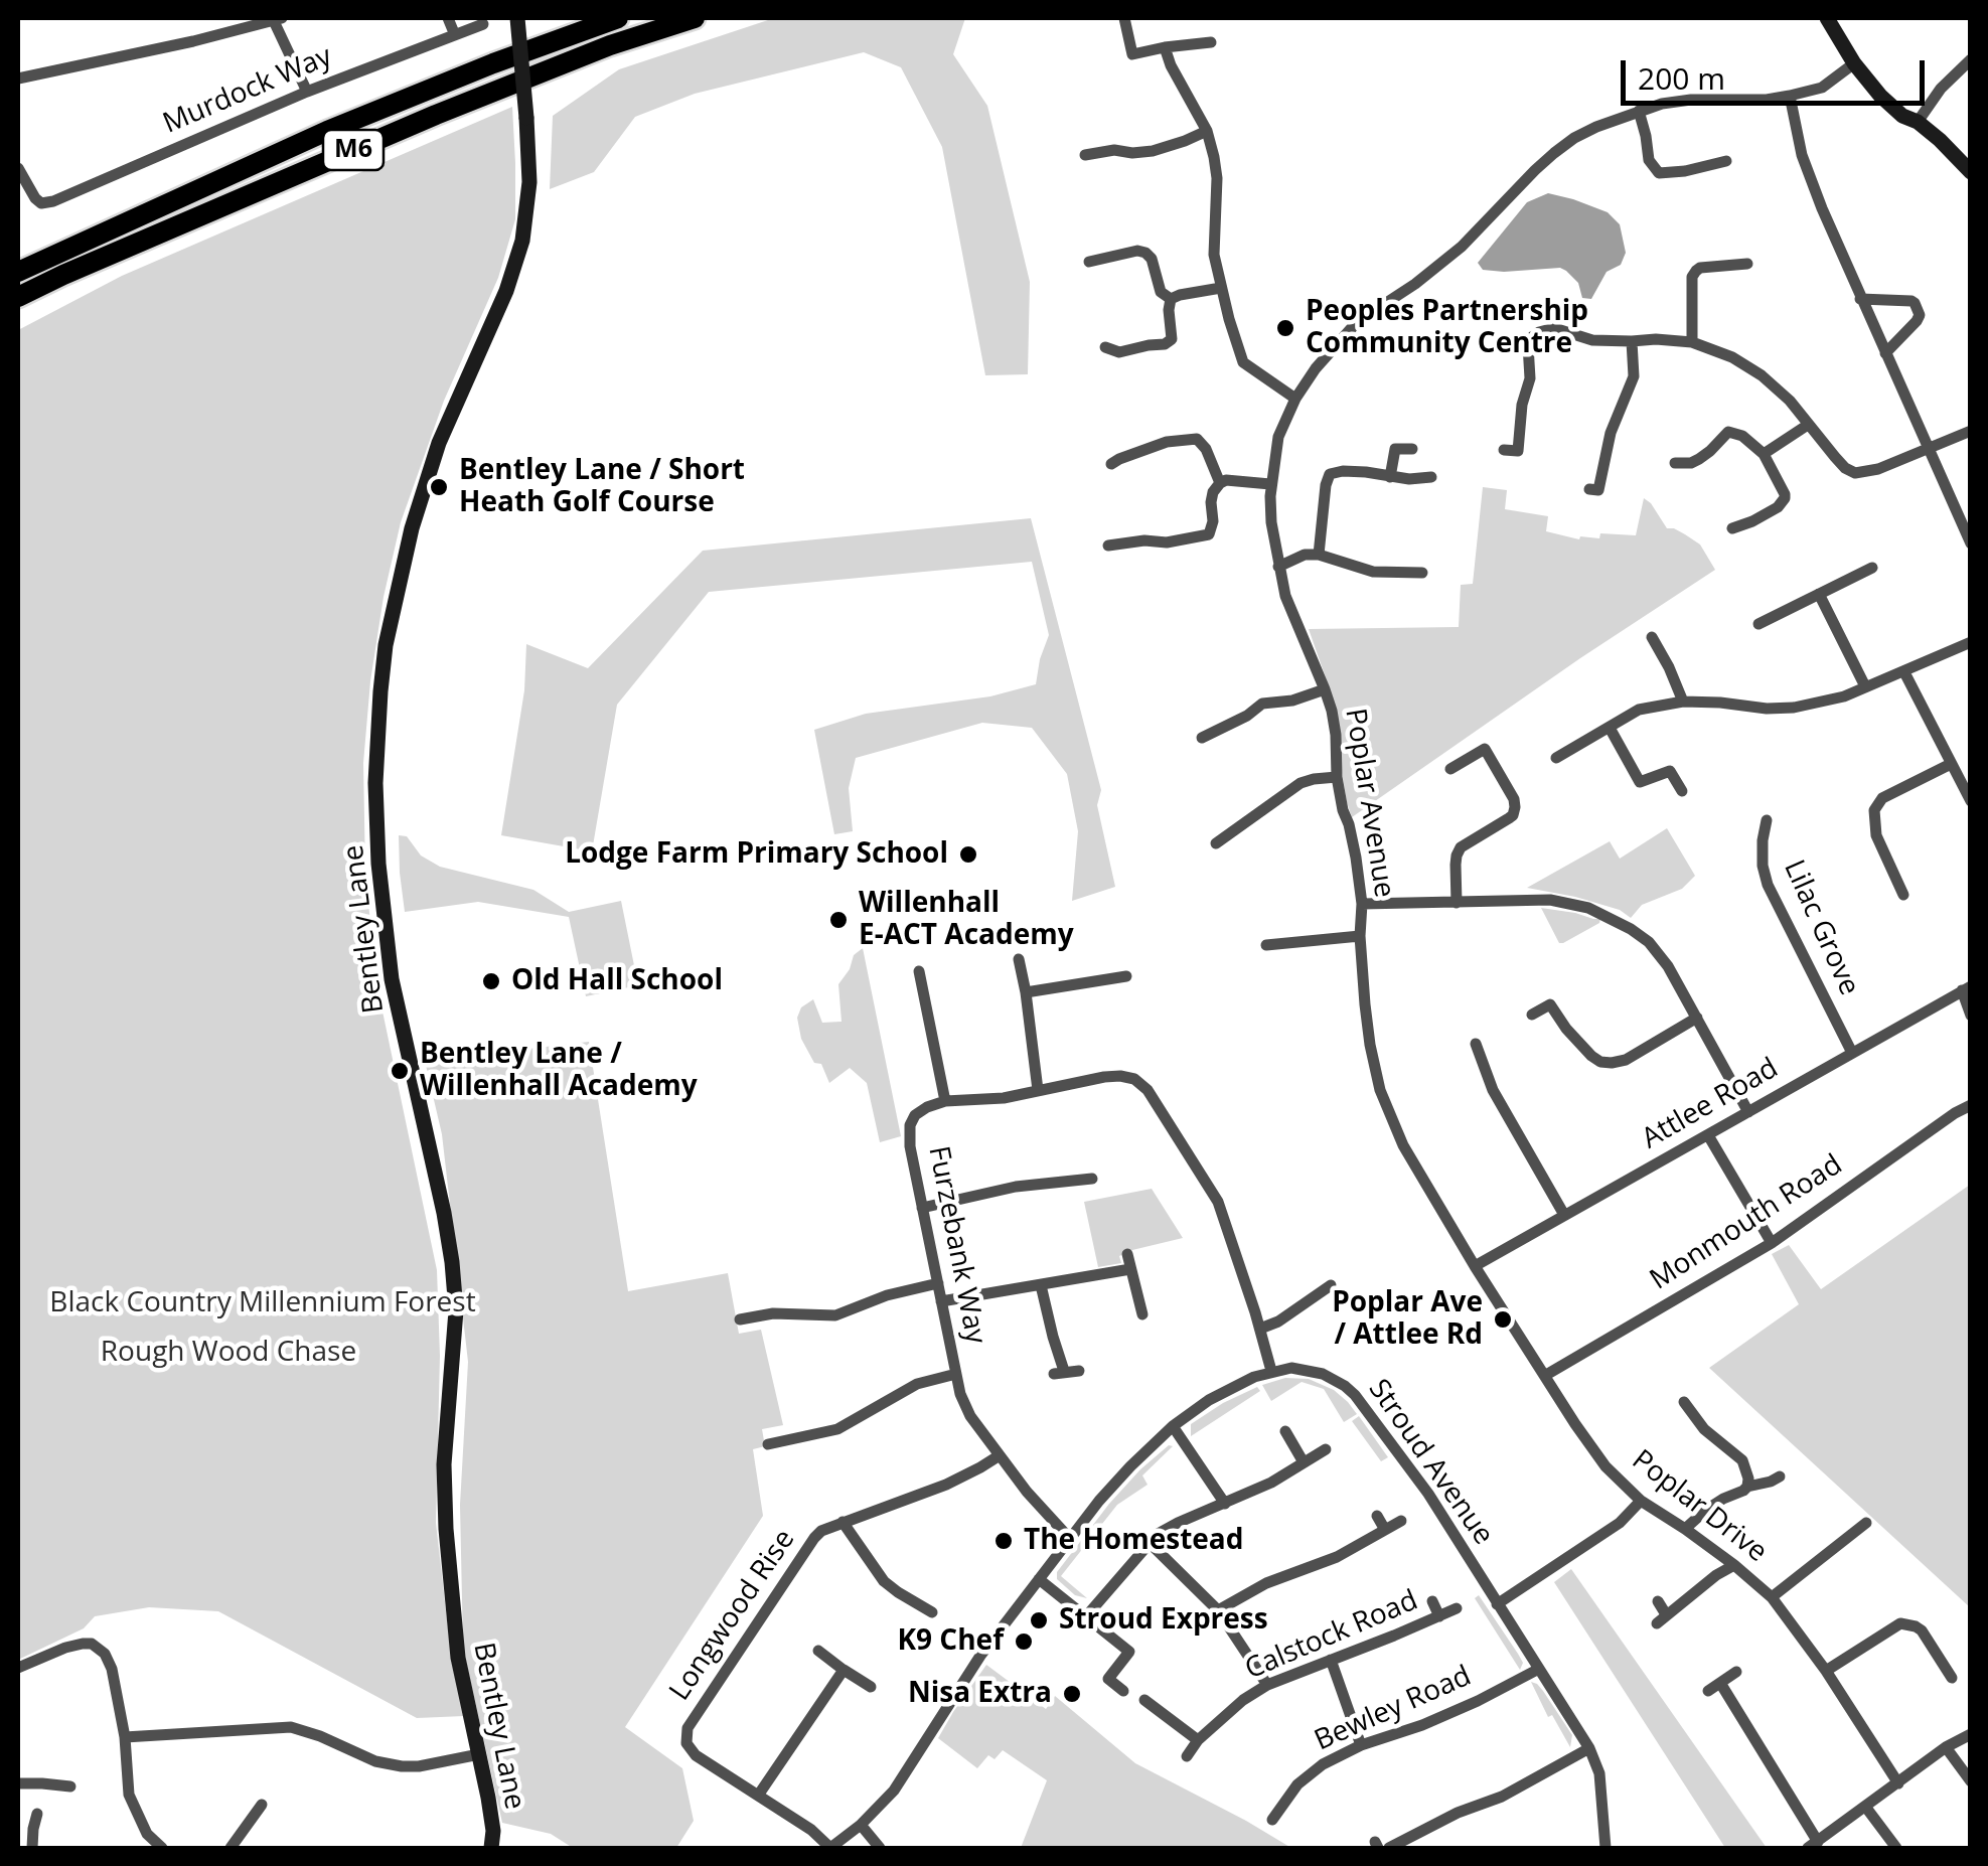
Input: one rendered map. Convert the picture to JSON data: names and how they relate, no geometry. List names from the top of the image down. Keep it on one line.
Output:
{"streets":{"highway":["M6"],"street":["Murdock Way","Poplar Avenue","Lilac Grove","Bentley Lane","Attlee Road","Monmouth Road","Furzebank Way","Stroud Avenue","Poplar Drive","Longwood Rise","Calstock Road","Bewley Road"]},"crossings":[["Poplar Avenue","Attlee Road"],["Poplar Avenue","Poplar Drive"],["Lilac Grove","Attlee Road"],["Attlee Road","Poplar Drive"],["Monmouth Road","Poplar Drive"],["Furzebank Way","Stroud Avenue"],["Furzebank Way","Longwood Rise"],["Stroud Avenue","Longwood Rise"],["Stroud Avenue","Bewley Road"]],"parks":["Black Country Millennium Forest","Rough Wood Chase"],"places":["Peoples Partnership Community Centre","Bentley Lane / Short Heath Golf Course","Lodge Farm Primary School","Willenhall E-ACT Academy","Old Hall School","Bentley Lane / Willenhall Academy","Poplar Ave / Attlee Rd","The Homestead","Stroud Express","K9 Chef","Nisa Extra"],"scale_bar":"200 m"}
